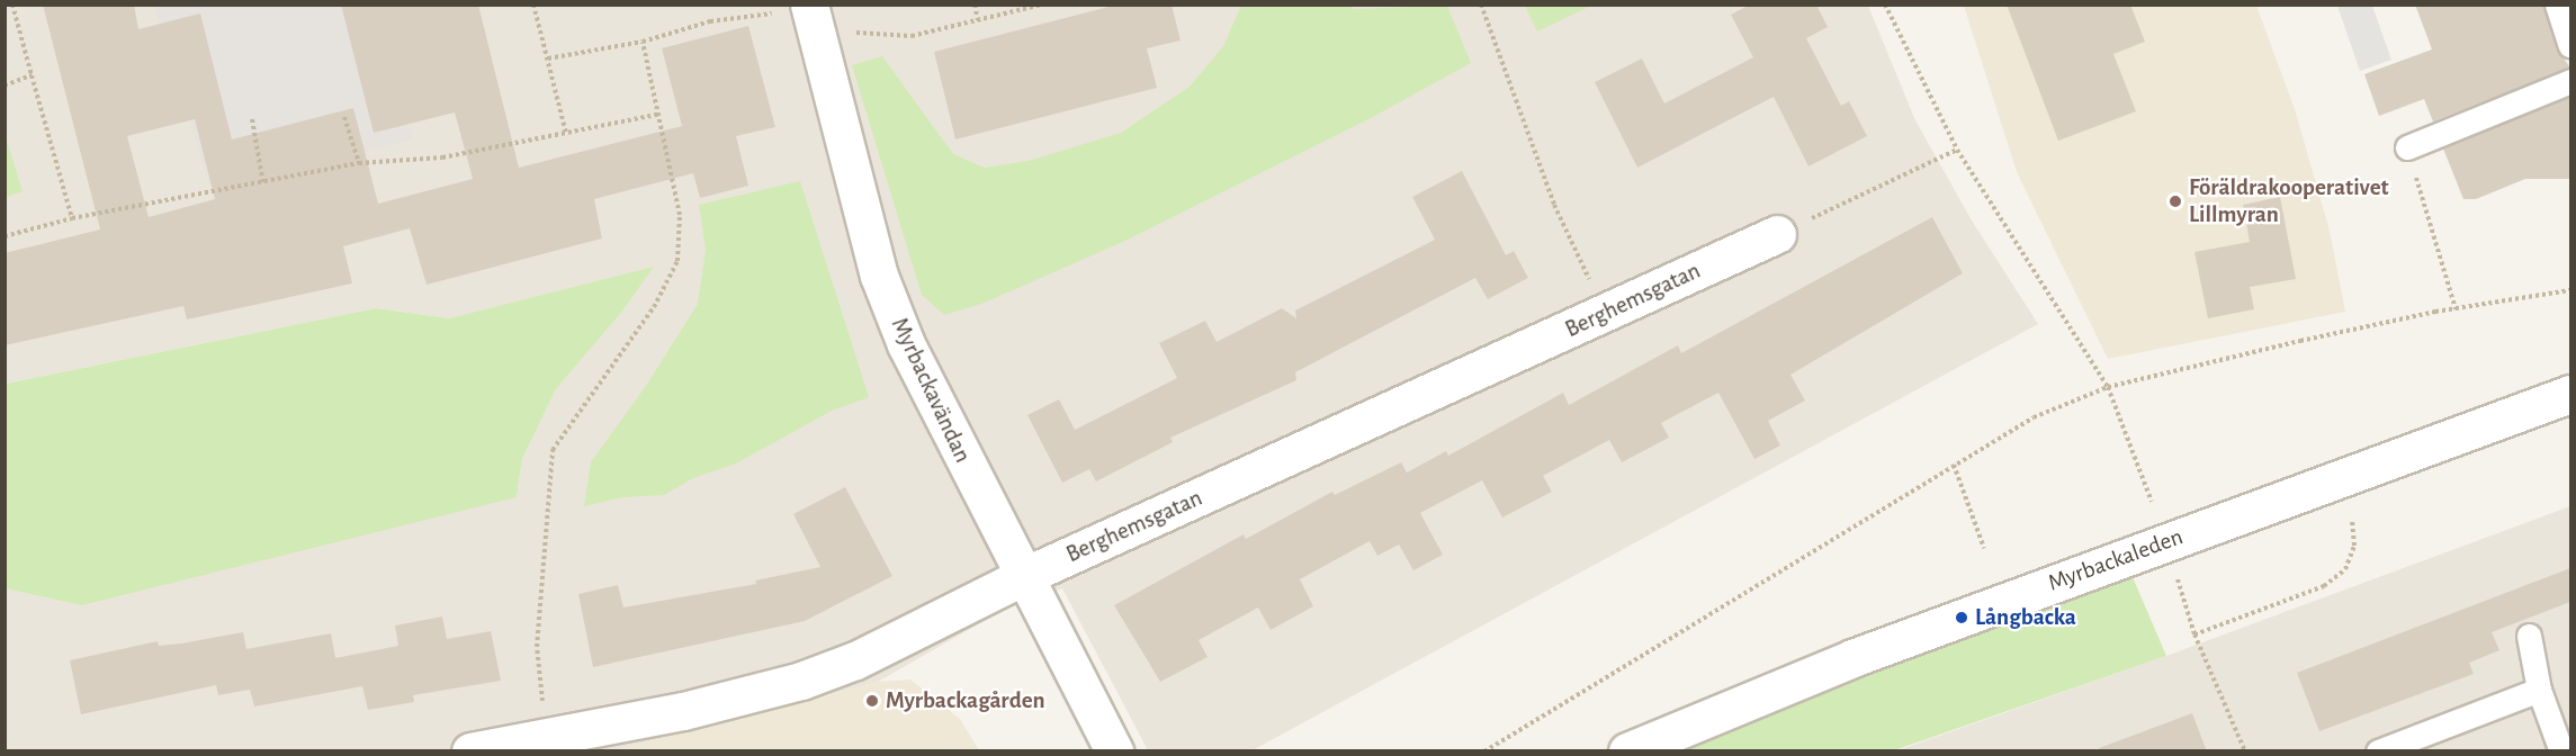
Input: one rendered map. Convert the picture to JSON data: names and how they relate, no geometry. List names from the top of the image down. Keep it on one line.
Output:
{"streets":{"street":["Berghemsgatan","Myrbackavändan","Myrbackaleden"]},"crossings":[["Berghemsgatan","Myrbackavändan"]],"places":["Föräldrakooperativet Lillmyran","Långbacka","Myrbackagården"]}
